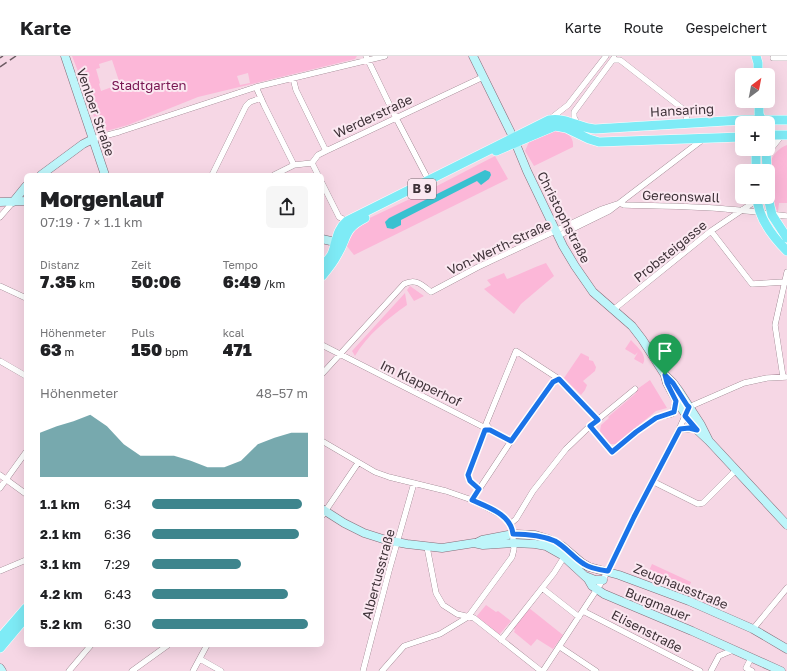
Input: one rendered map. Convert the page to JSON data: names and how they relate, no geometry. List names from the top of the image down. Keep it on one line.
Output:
{"streets":{"main road":["Hansaring","B 9"],"street":["Venloer Straße","Werderstraße","Gereonswall","Christophstraße","Von-Werth-Straße","Probsteigasse","Im Klapperhof","Albertusstraße","Zeughausstraße","Burgmauer","Elisenstraße"]},"crossings":[["Hansaring","B 9"],["Werderstraße","Christophstraße"],["B 9","Christophstraße"],["B 9","Von-Werth-Straße"],["Gereonswall","Von-Werth-Straße"],["Gereonswall","Probsteigasse"],["Christophstraße","Von-Werth-Straße"],["Christophstraße","Probsteigasse"],["Von-Werth-Straße","Im Klapperhof"]],"parks":["Stadtgarten"],"north":"top right","page":{"header":"Karte","nav":["Karte","Route","Gespeichert"],"map_buttons":["+","−"],"heading":["Morgenlauf","07:19 · 7 × 1.1 km"],"stats":[["Distanz","7.35 km"],["Zeit","50:06"],["Tempo","6:49 /km"],["Höhenmeter","63 m"],["Puls","150 bpm"],["kcal","471"]],"chart":["Höhenmeter","48–57 m"],"list":[{"name":"1.1 km","note":"6:34"},{"name":"2.1 km","note":"6:36"},{"name":"3.1 km","note":"7:29"},{"name":"4.2 km","note":"6:43"},{"name":"5.2 km","note":"6:30"}]}}
